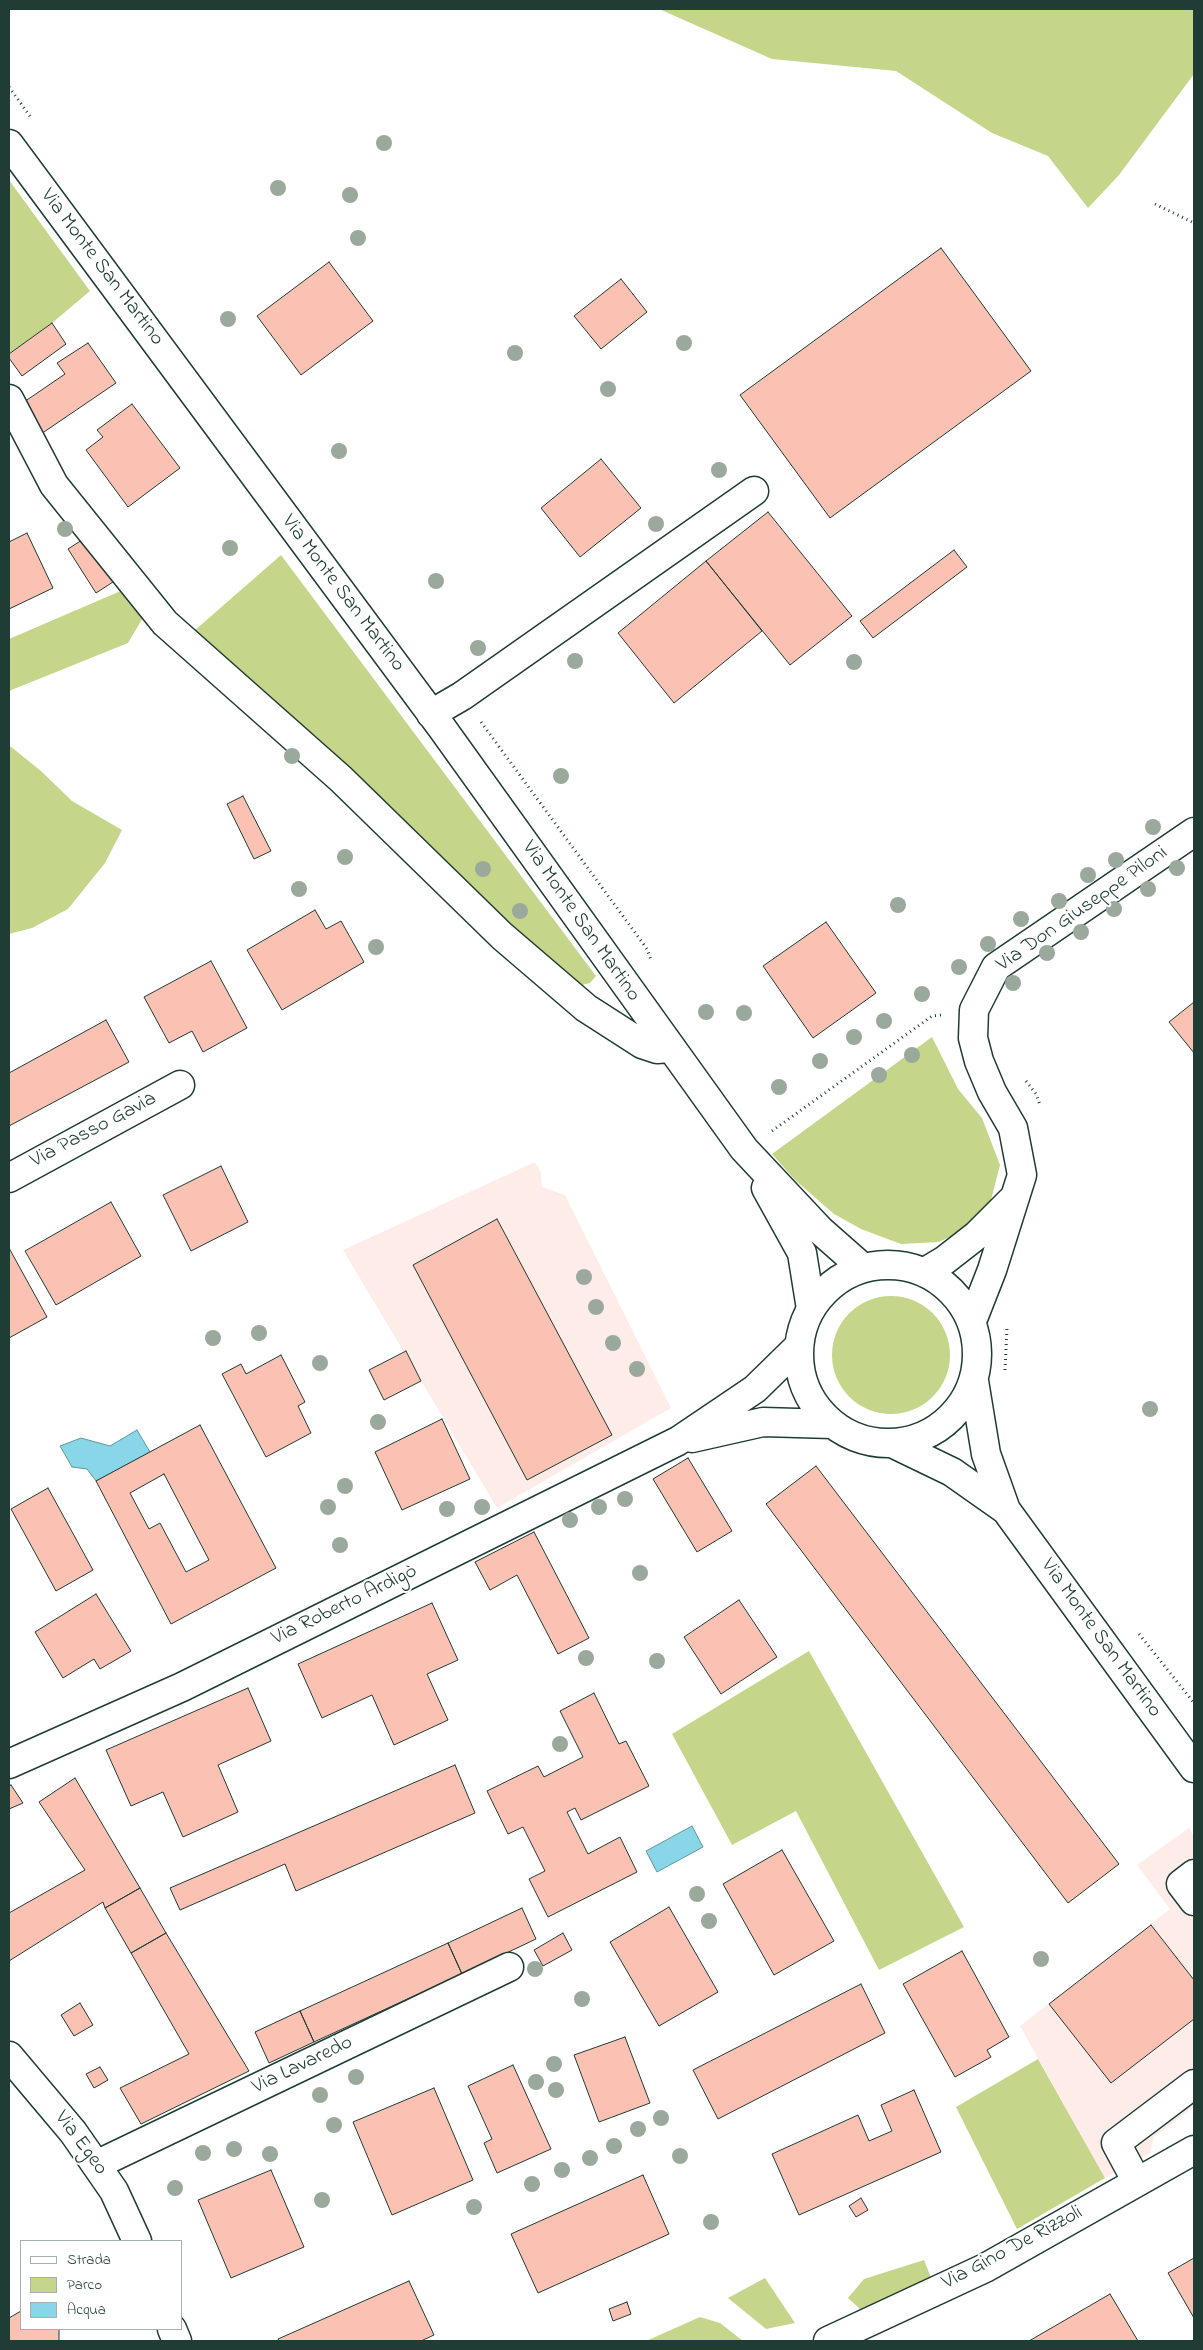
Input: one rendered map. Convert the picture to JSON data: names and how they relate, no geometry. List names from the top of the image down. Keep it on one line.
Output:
{"streets":{"street":["Via Monte San Martino","Via Don Giuseppe Piloni","Via Passo Gavia","Via Roberto Ardigò","Via Lavaredo","Via Egeo","Via Gino De Rizzoli"]},"crossings":[["Via Monte San Martino","Via Don Giuseppe Piloni"],["Via Monte San Martino","Via Roberto Ardigò"],["Via Don Giuseppe Piloni","Via Roberto Ardigò"],["Via Lavaredo","Via Egeo"]],"legend":["Strada","Parco","Acqua"]}
